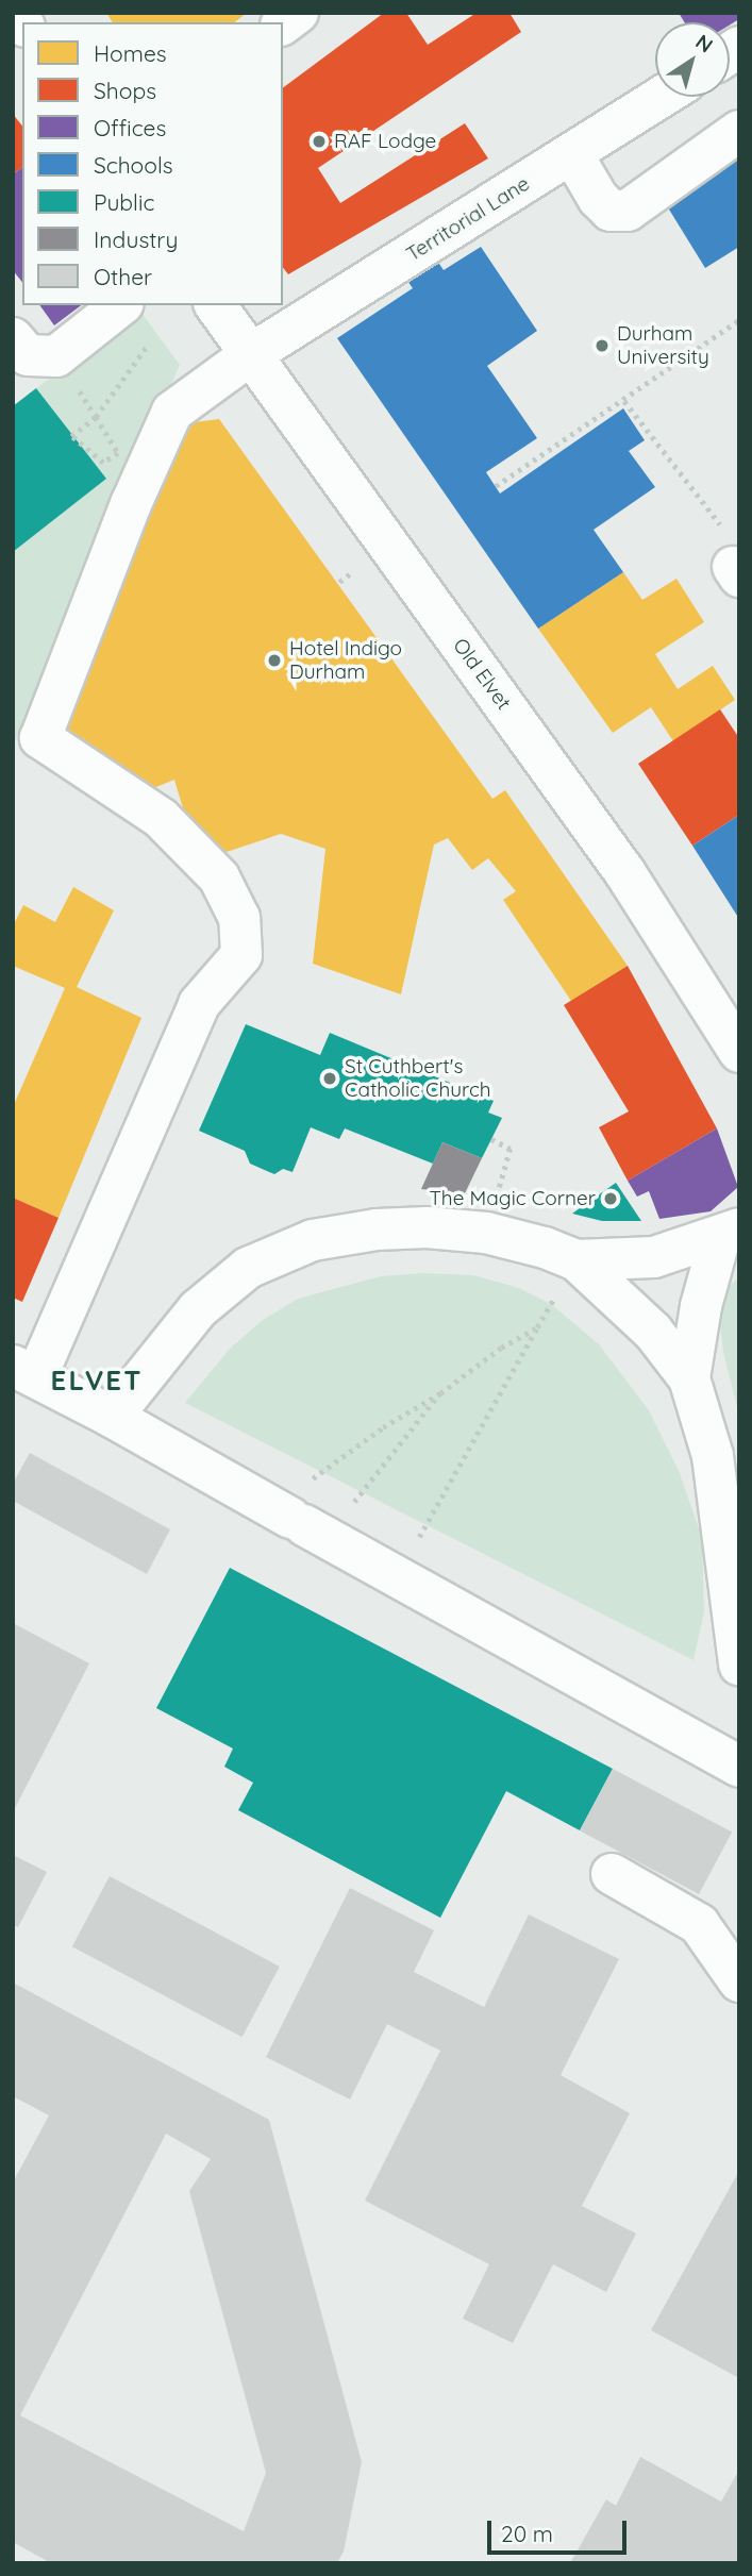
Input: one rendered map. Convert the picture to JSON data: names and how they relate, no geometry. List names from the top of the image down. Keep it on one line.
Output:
{"streets":{"street":["Territorial Lane","Old Elvet"]},"crossings":[["Territorial Lane","Old Elvet"]],"districts":["ELVET"],"places":["RAF Lodge","Durham University","Hotel Indigo Durham","St Cuthbert's Catholic Church","The Magic Corner"],"legend":["Homes","Shops","Offices","Schools","Public","Industry","Other"],"scale_bar":"20 m","north":"top right"}
